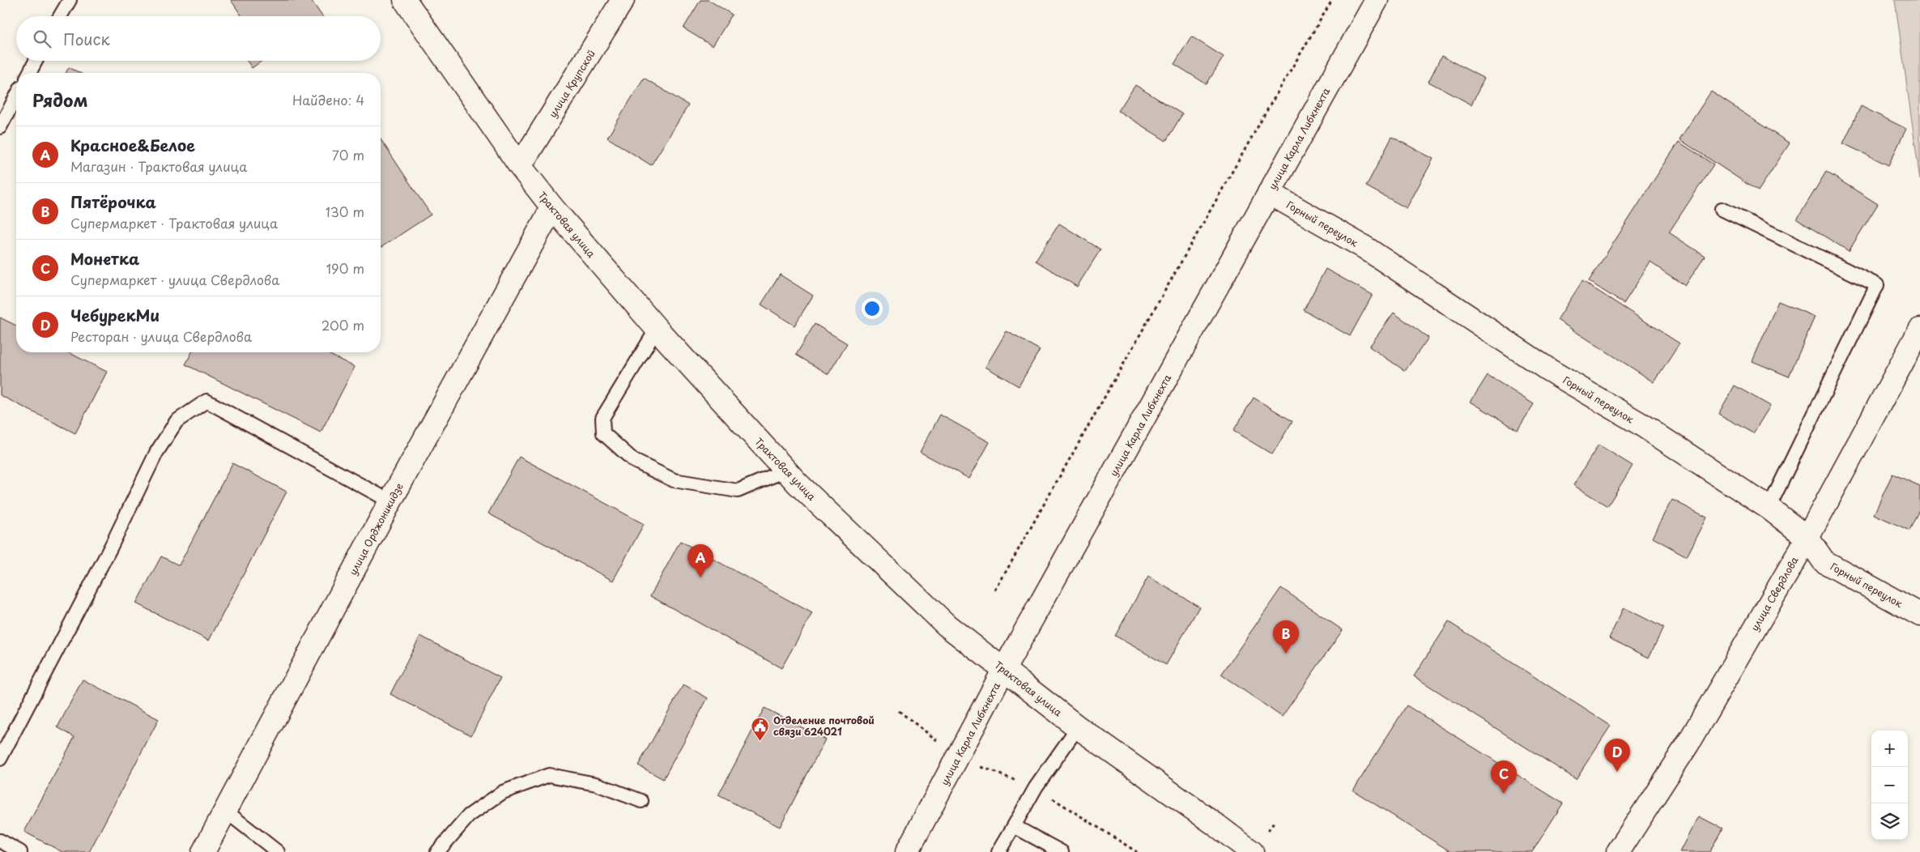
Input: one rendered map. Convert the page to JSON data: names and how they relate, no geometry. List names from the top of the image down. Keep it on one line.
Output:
{"streets":{"street":["улица Крупской","улица Карла Либкнехта","Горный переулок","Трактовая улица","улица Орджоникидзе","улица Свердлова"]},"crossings":[["улица Крупской","Трактовая улица"],["улица Карла Либкнехта","Горный переулок"],["улица Карла Либкнехта","Трактовая улица"],["Горный переулок","улица Свердлова"],["Трактовая улица","улица Орджоникидзе"]],"places":{"public building":["Отделение почтовой связи 624021"]},"page":{"search":"Поиск","heading":["Рядом","Найдено: 4"],"list":[{"mark":"A","name":"Красное&Белое","note":"Магазин · Трактовая улица","value":"70 m"},{"mark":"B","name":"Пятёрочка","note":"Супермаркет · Трактовая улица","value":"130 m"},{"mark":"C","name":"Монетка","note":"Супермаркет · улица Свердлова","value":"190 m"},{"mark":"D","name":"ЧебурекМи","note":"Ресторан · улица Свердлова","value":"200 m"}],"pins":["A","B","D","C"],"map_buttons":["+","−"]}}
